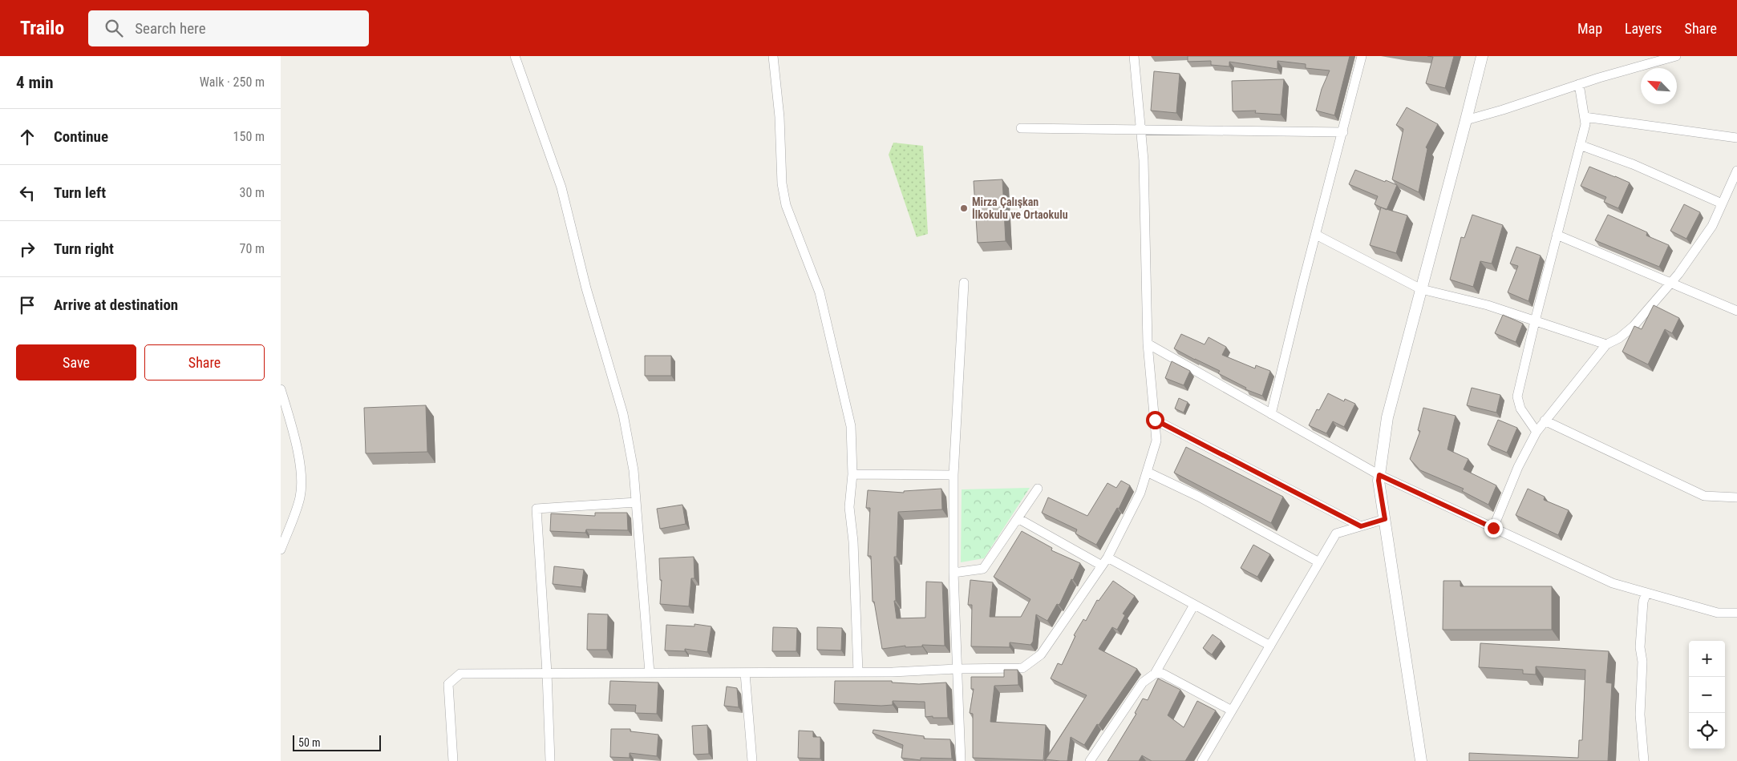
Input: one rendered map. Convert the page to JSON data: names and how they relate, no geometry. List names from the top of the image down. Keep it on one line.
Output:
{"places":["Mirza Çalışkan İlkokulu ve Ortaokulu"],"scale_bar":"50 m","north":"top left","page":{"header":"Trailo","search":"Search here","nav":["Map","Layers","Share"],"heading":["4 min","Walk · 250 m"],"list":[["Continue","150 m"],["Turn left","30 m"],["Turn right","70 m"],"Arrive at destination"],"buttons":["Save","Share"],"map_buttons":["+","−"],"scale":"50 m"}}
